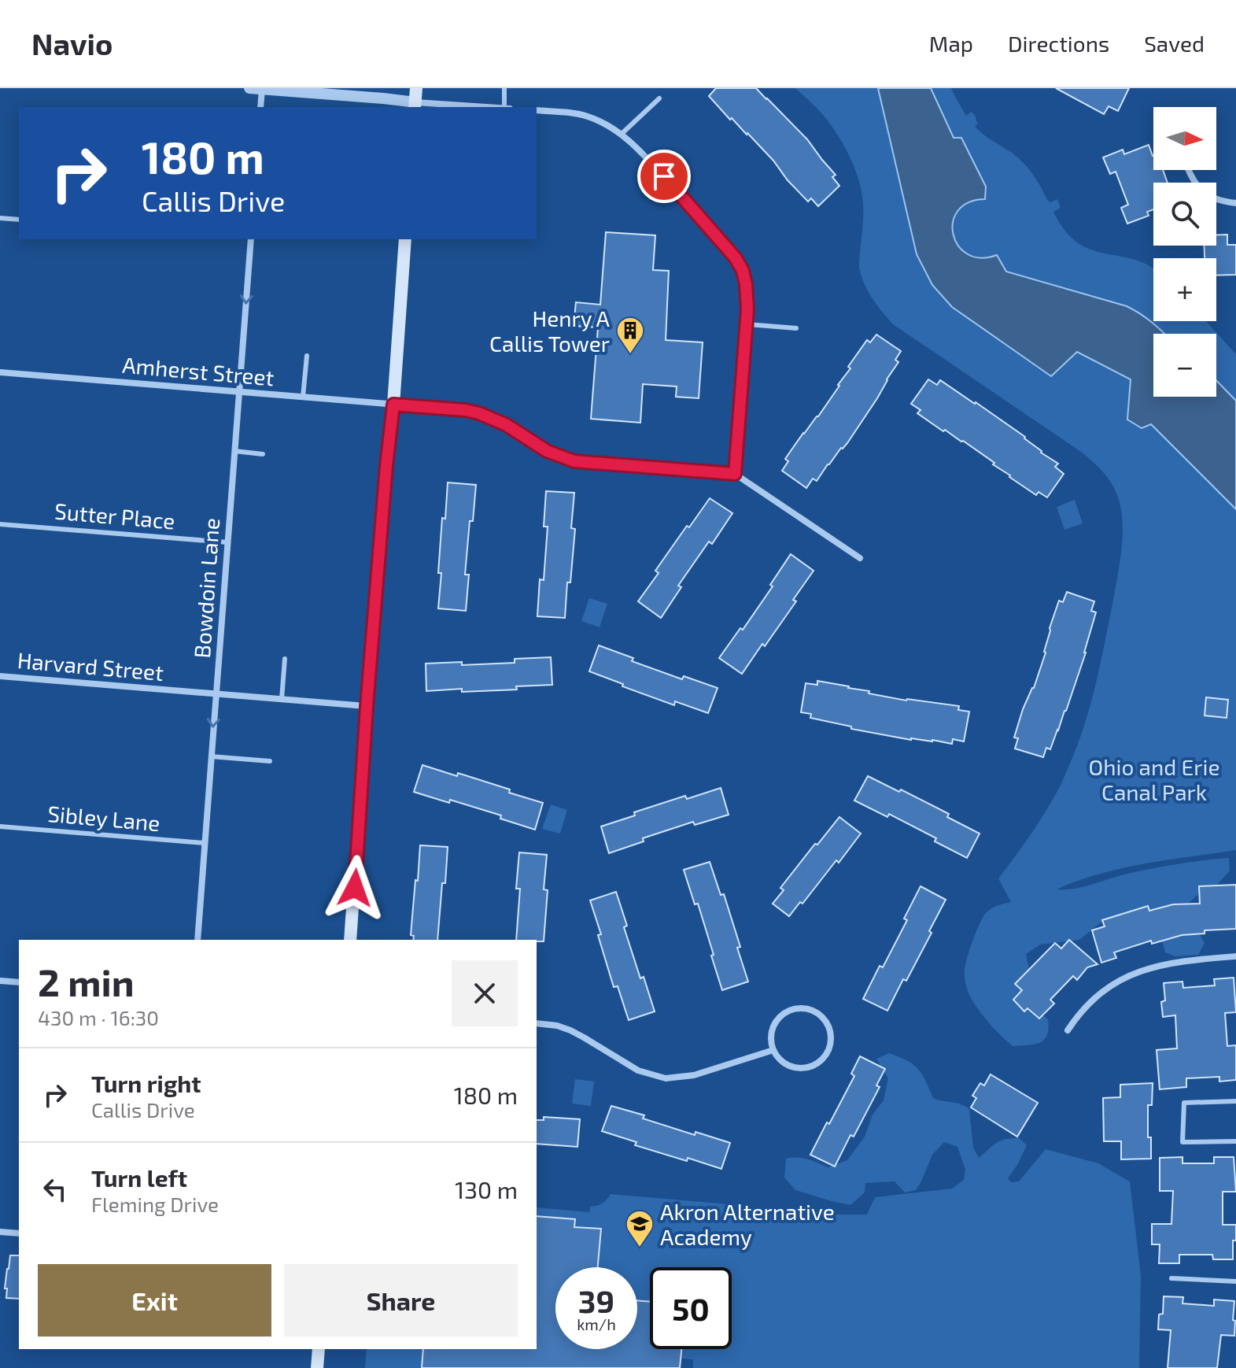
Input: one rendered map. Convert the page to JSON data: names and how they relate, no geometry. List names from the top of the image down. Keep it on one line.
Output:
{"streets":{"street":["Amherst Street","Bowdoin Lane","Harvard Street"],"lane":["Sutter Place","Sibley Lane"]},"crossings":[["Amherst Street","Bowdoin Lane"],["Sutter Place","Bowdoin Lane"],["Bowdoin Lane","Harvard Street"],["Bowdoin Lane","Sibley Lane"]],"parks":["Ohio and Erie Canal Park"],"places":{"building":["Henry A Callis Tower"],"school or university":["Akron Alternative Academy"]},"north":"right","page":{"header":"Navio","nav":["Map","Directions","Saved"],"map_buttons":["+","−"],"turn":["180 m","Callis Drive"],"heading":["2 min","430 m · 16:30"],"list":[{"name":"Turn right","note":"Callis Drive","value":"180 m"},{"name":"Turn left","note":"Fleming Drive","value":"130 m"}],"buttons":["Exit","Share"],"speed":"39 km/h","limit":"50"}}
